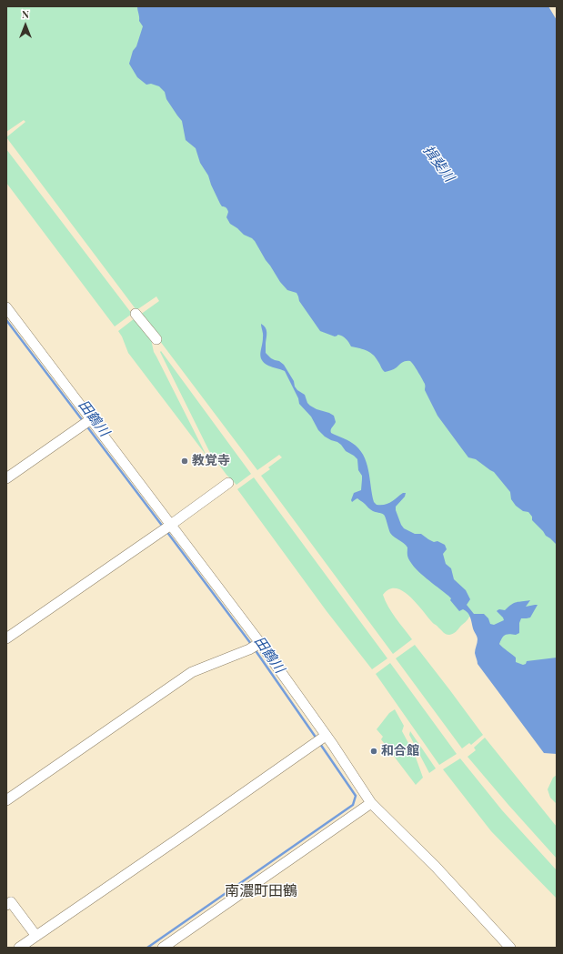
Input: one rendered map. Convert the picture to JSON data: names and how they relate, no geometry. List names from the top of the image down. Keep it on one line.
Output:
{"districts":["南濃町田鶴"],"water":["揖斐川","田鶴川"],"places":["教覚寺","和合館"],"north":"top"}
